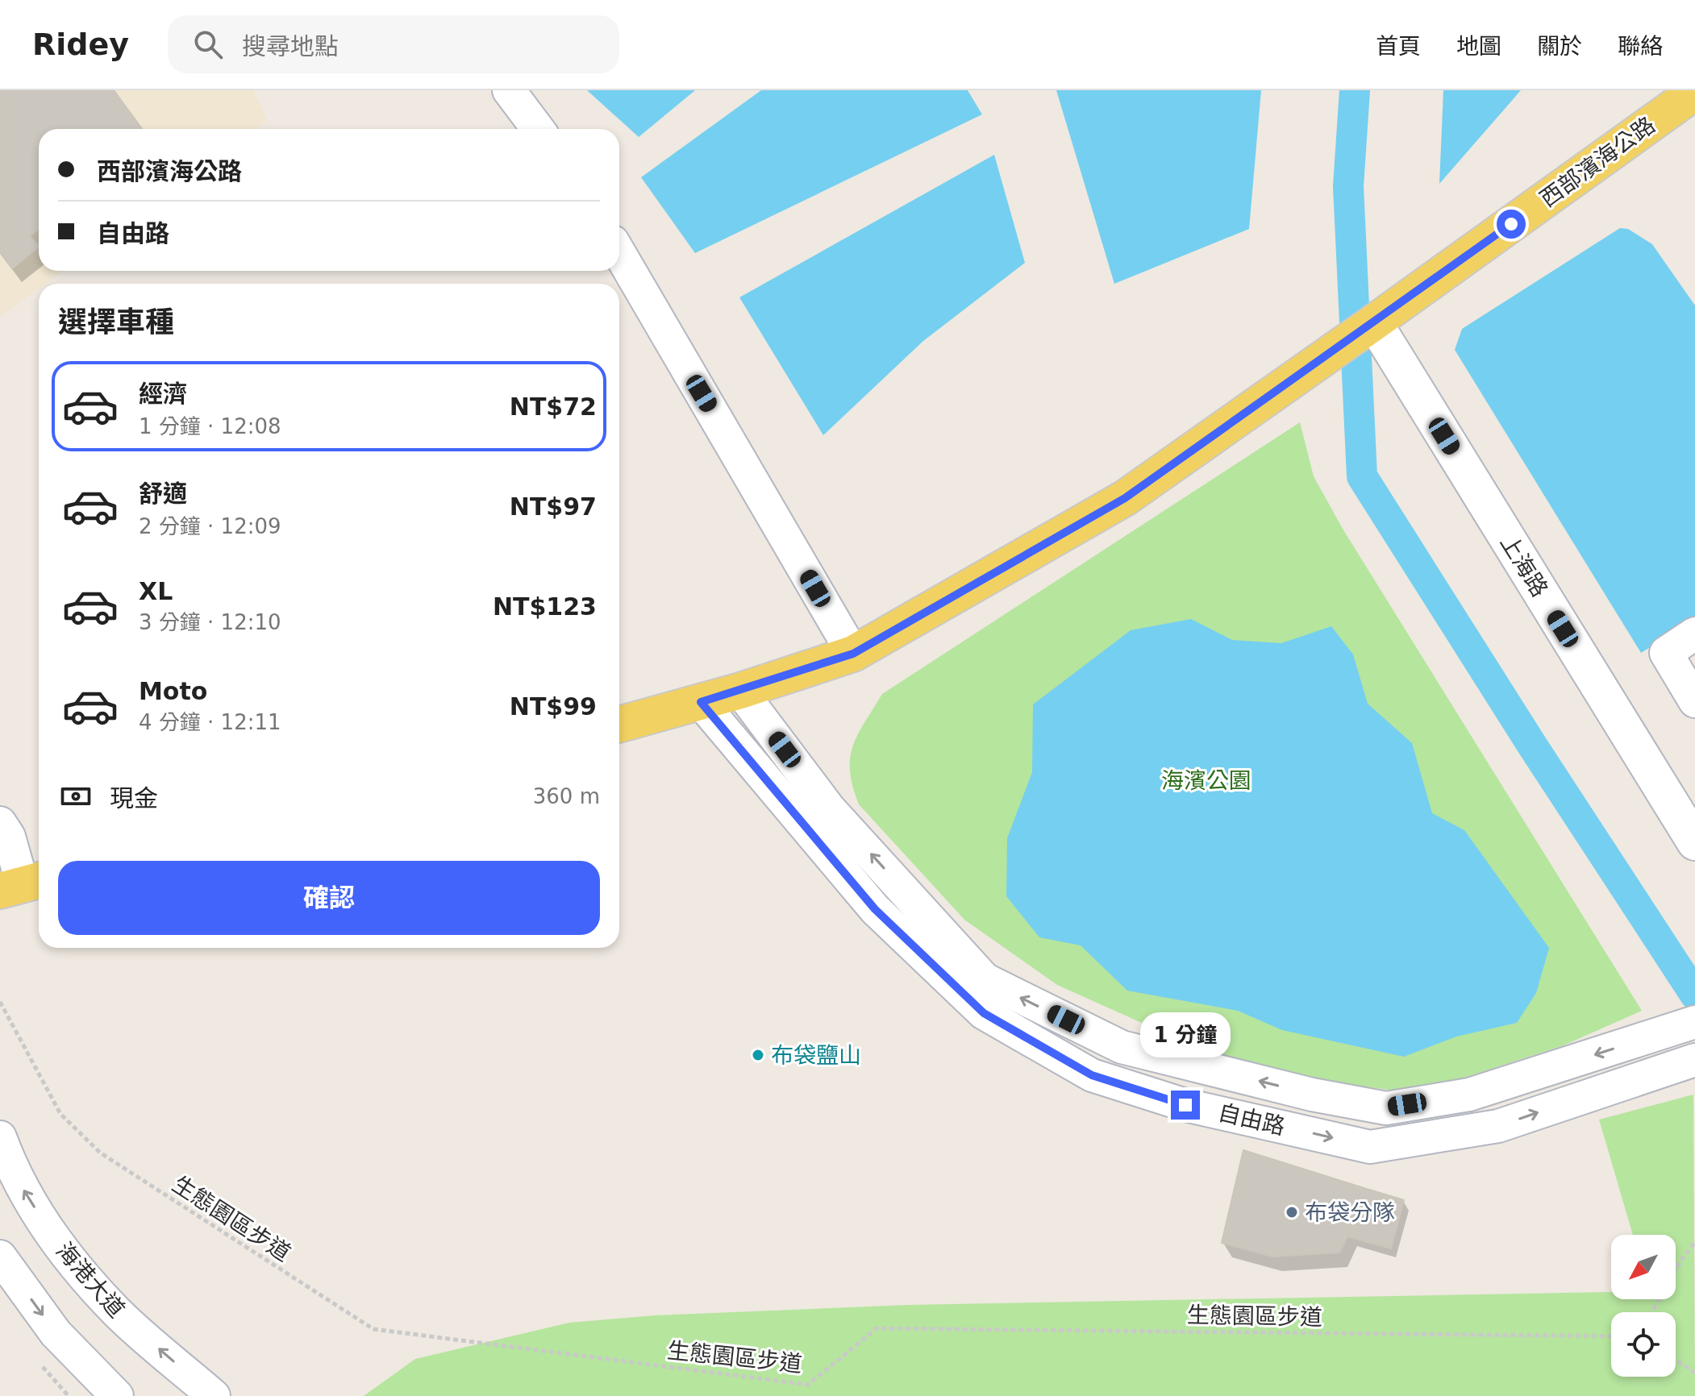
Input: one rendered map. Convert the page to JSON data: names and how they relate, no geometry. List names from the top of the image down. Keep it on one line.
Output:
{"streets":{"main road":["西部濱海公路"],"street":["上海路","自由路","海港大道"],"path":["生態園區步道"]},"crossings":[["西部濱海公路","上海路"]],"parks":["海濱公園"],"places":["布袋鹽山","布袋分隊"],"north":"bottom left","page":{"header":"Ridey","search":"搜尋地點","nav":["首頁","地圖","關於","聯絡"],"banner":["西部濱海公路","自由路"],"heading":"選擇車種","list":[{"name":"經濟","note":"1 分鐘 · 12:08","value":"NT$72"},{"name":"舒適","note":"2 分鐘 · 12:09","value":"NT$97"},{"name":"XL","note":"3 分鐘 · 12:10","value":"NT$123"},{"name":"Moto","note":"4 分鐘 · 12:11","value":"NT$99"}],"pay":["現金","360 m"],"buttons":"確認","bubble":"1 分鐘"}}
